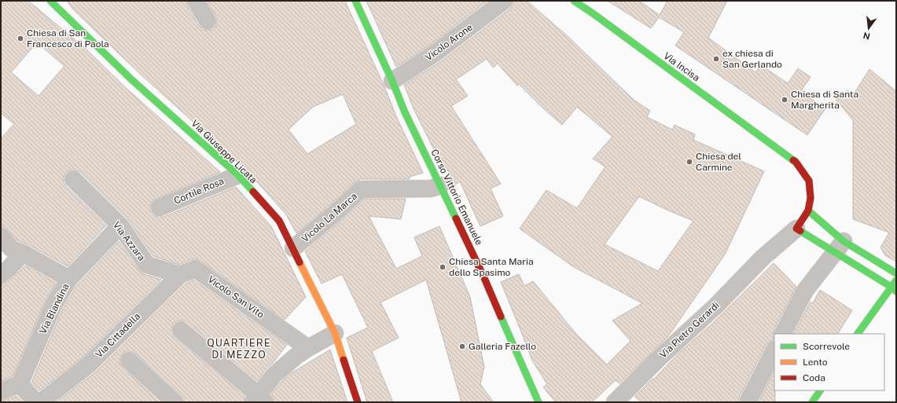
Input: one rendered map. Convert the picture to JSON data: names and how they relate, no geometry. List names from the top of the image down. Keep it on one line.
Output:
{"streets":{"street":["Vicolo Arone","Via Incisa","Via Giuseppe Licata","Cortile Rosa","Corso Vittorio Emanuele","Vicolo La Marca","Via Azzara","Vicolo San Vito","Via Blandina","Via Pietro Gerardi","Via Cittadella"]},"crossings":[["Vicolo Arone","Corso Vittorio Emanuele"],["Via Giuseppe Licata","Cortile Rosa"],["Via Giuseppe Licata","Vicolo La Marca"],["Corso Vittorio Emanuele","Vicolo La Marca"],["Via Azzara","Vicolo San Vito"],["Via Azzara","Via Blandina"],["Via Azzara","Via Cittadella"],["Vicolo San Vito","Via Cittadella"]],"districts":["QUARTIERE DI MEZZO"],"places":["Chiesa di San Francesco di Paola","ex chiesa di San Gerlando","Chiesa di Santa Margherita","Chiesa del Carmine","Chiesa Santa Maria dello Spasimo","Galleria Fazello"],"legend":["Scorrevole","Lento","Coda"],"north":"bottom"}
